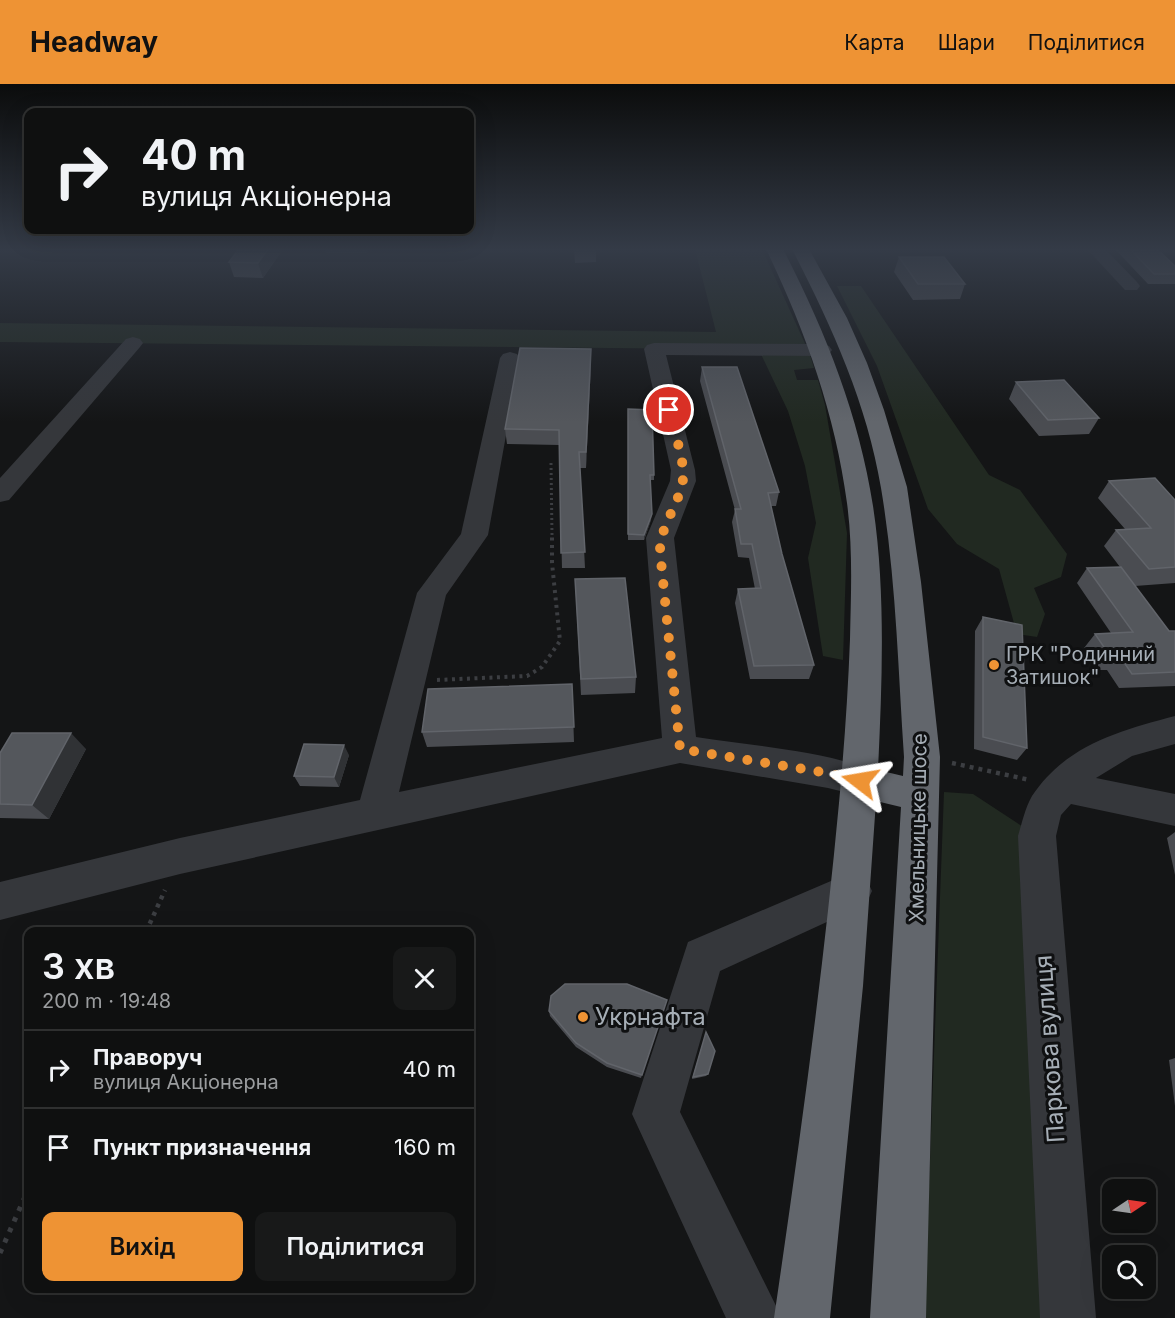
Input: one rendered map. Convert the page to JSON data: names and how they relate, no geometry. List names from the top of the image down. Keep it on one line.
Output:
{"streets":{"highway":["Хмельницьке шосе"],"street":["Паркова вулиця"]},"places":["ГРК \"Родинний Затишок\"","Укрнафта"],"north":"right","page":{"header":"Headway","nav":["Карта","Шари","Поділитися"],"turn":["40 m","вулиця Акціонерна"],"heading":["3 хв","200 m · 19:48"],"list":[{"name":"Праворуч","note":"вулиця Акціонерна","value":"40 m"},{"name":"Пункт призначення","value":"160 m"}],"buttons":["Вихід","Поділитися"]}}
